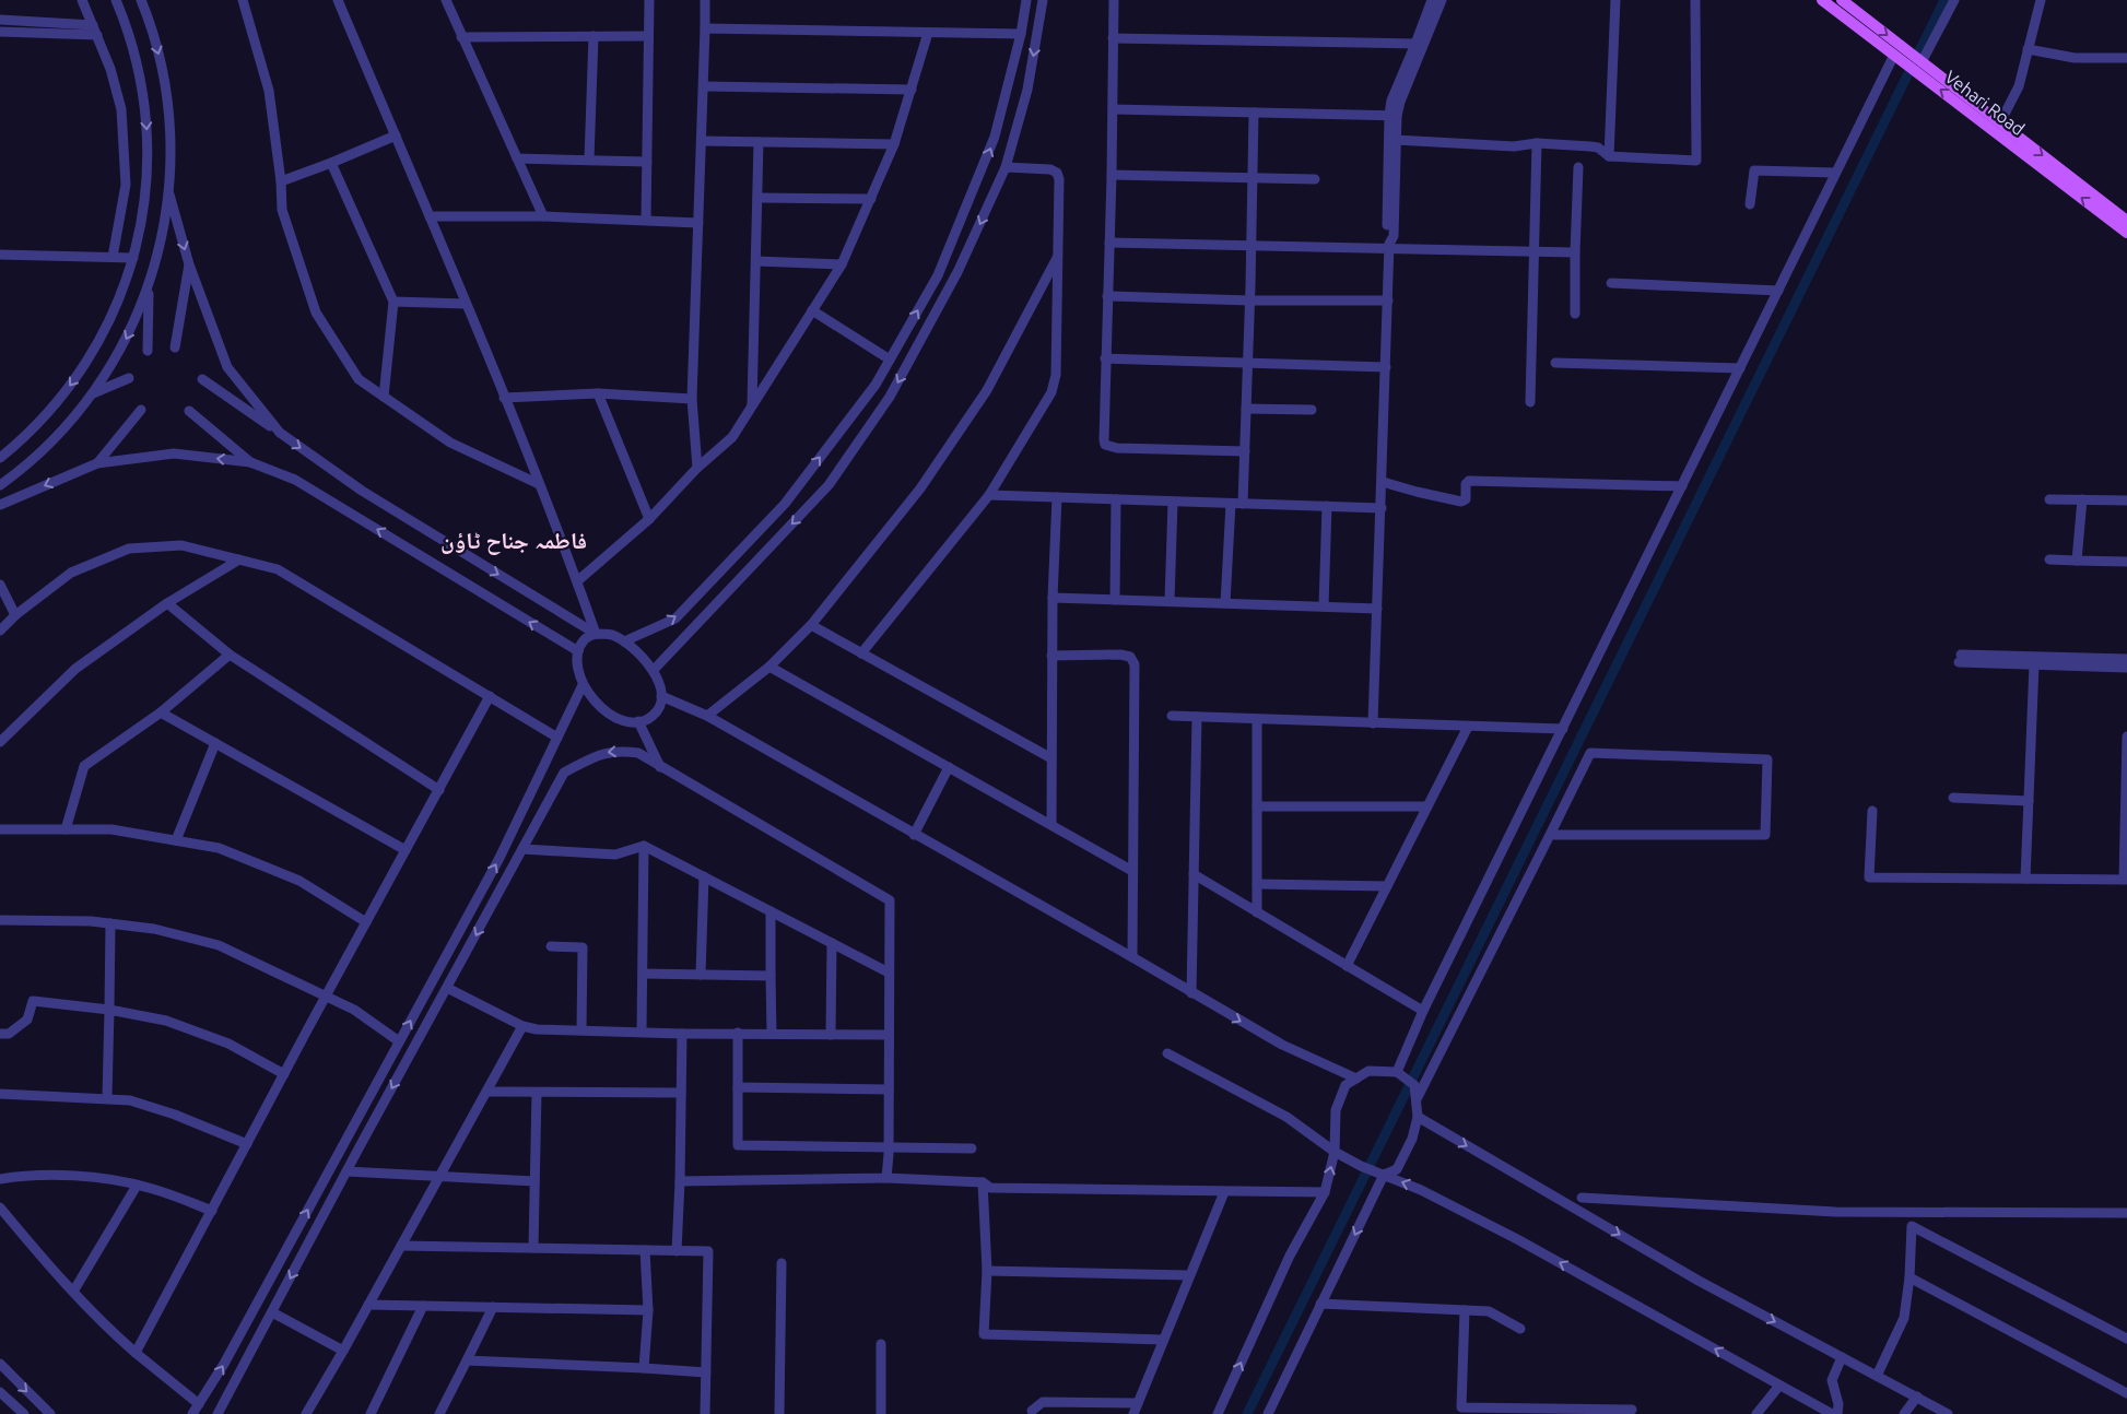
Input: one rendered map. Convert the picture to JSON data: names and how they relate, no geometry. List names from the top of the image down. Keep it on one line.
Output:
{"streets":{"main road":["Vehari Road"]},"districts":["فاطمہ جناح ٹاؤن"]}
